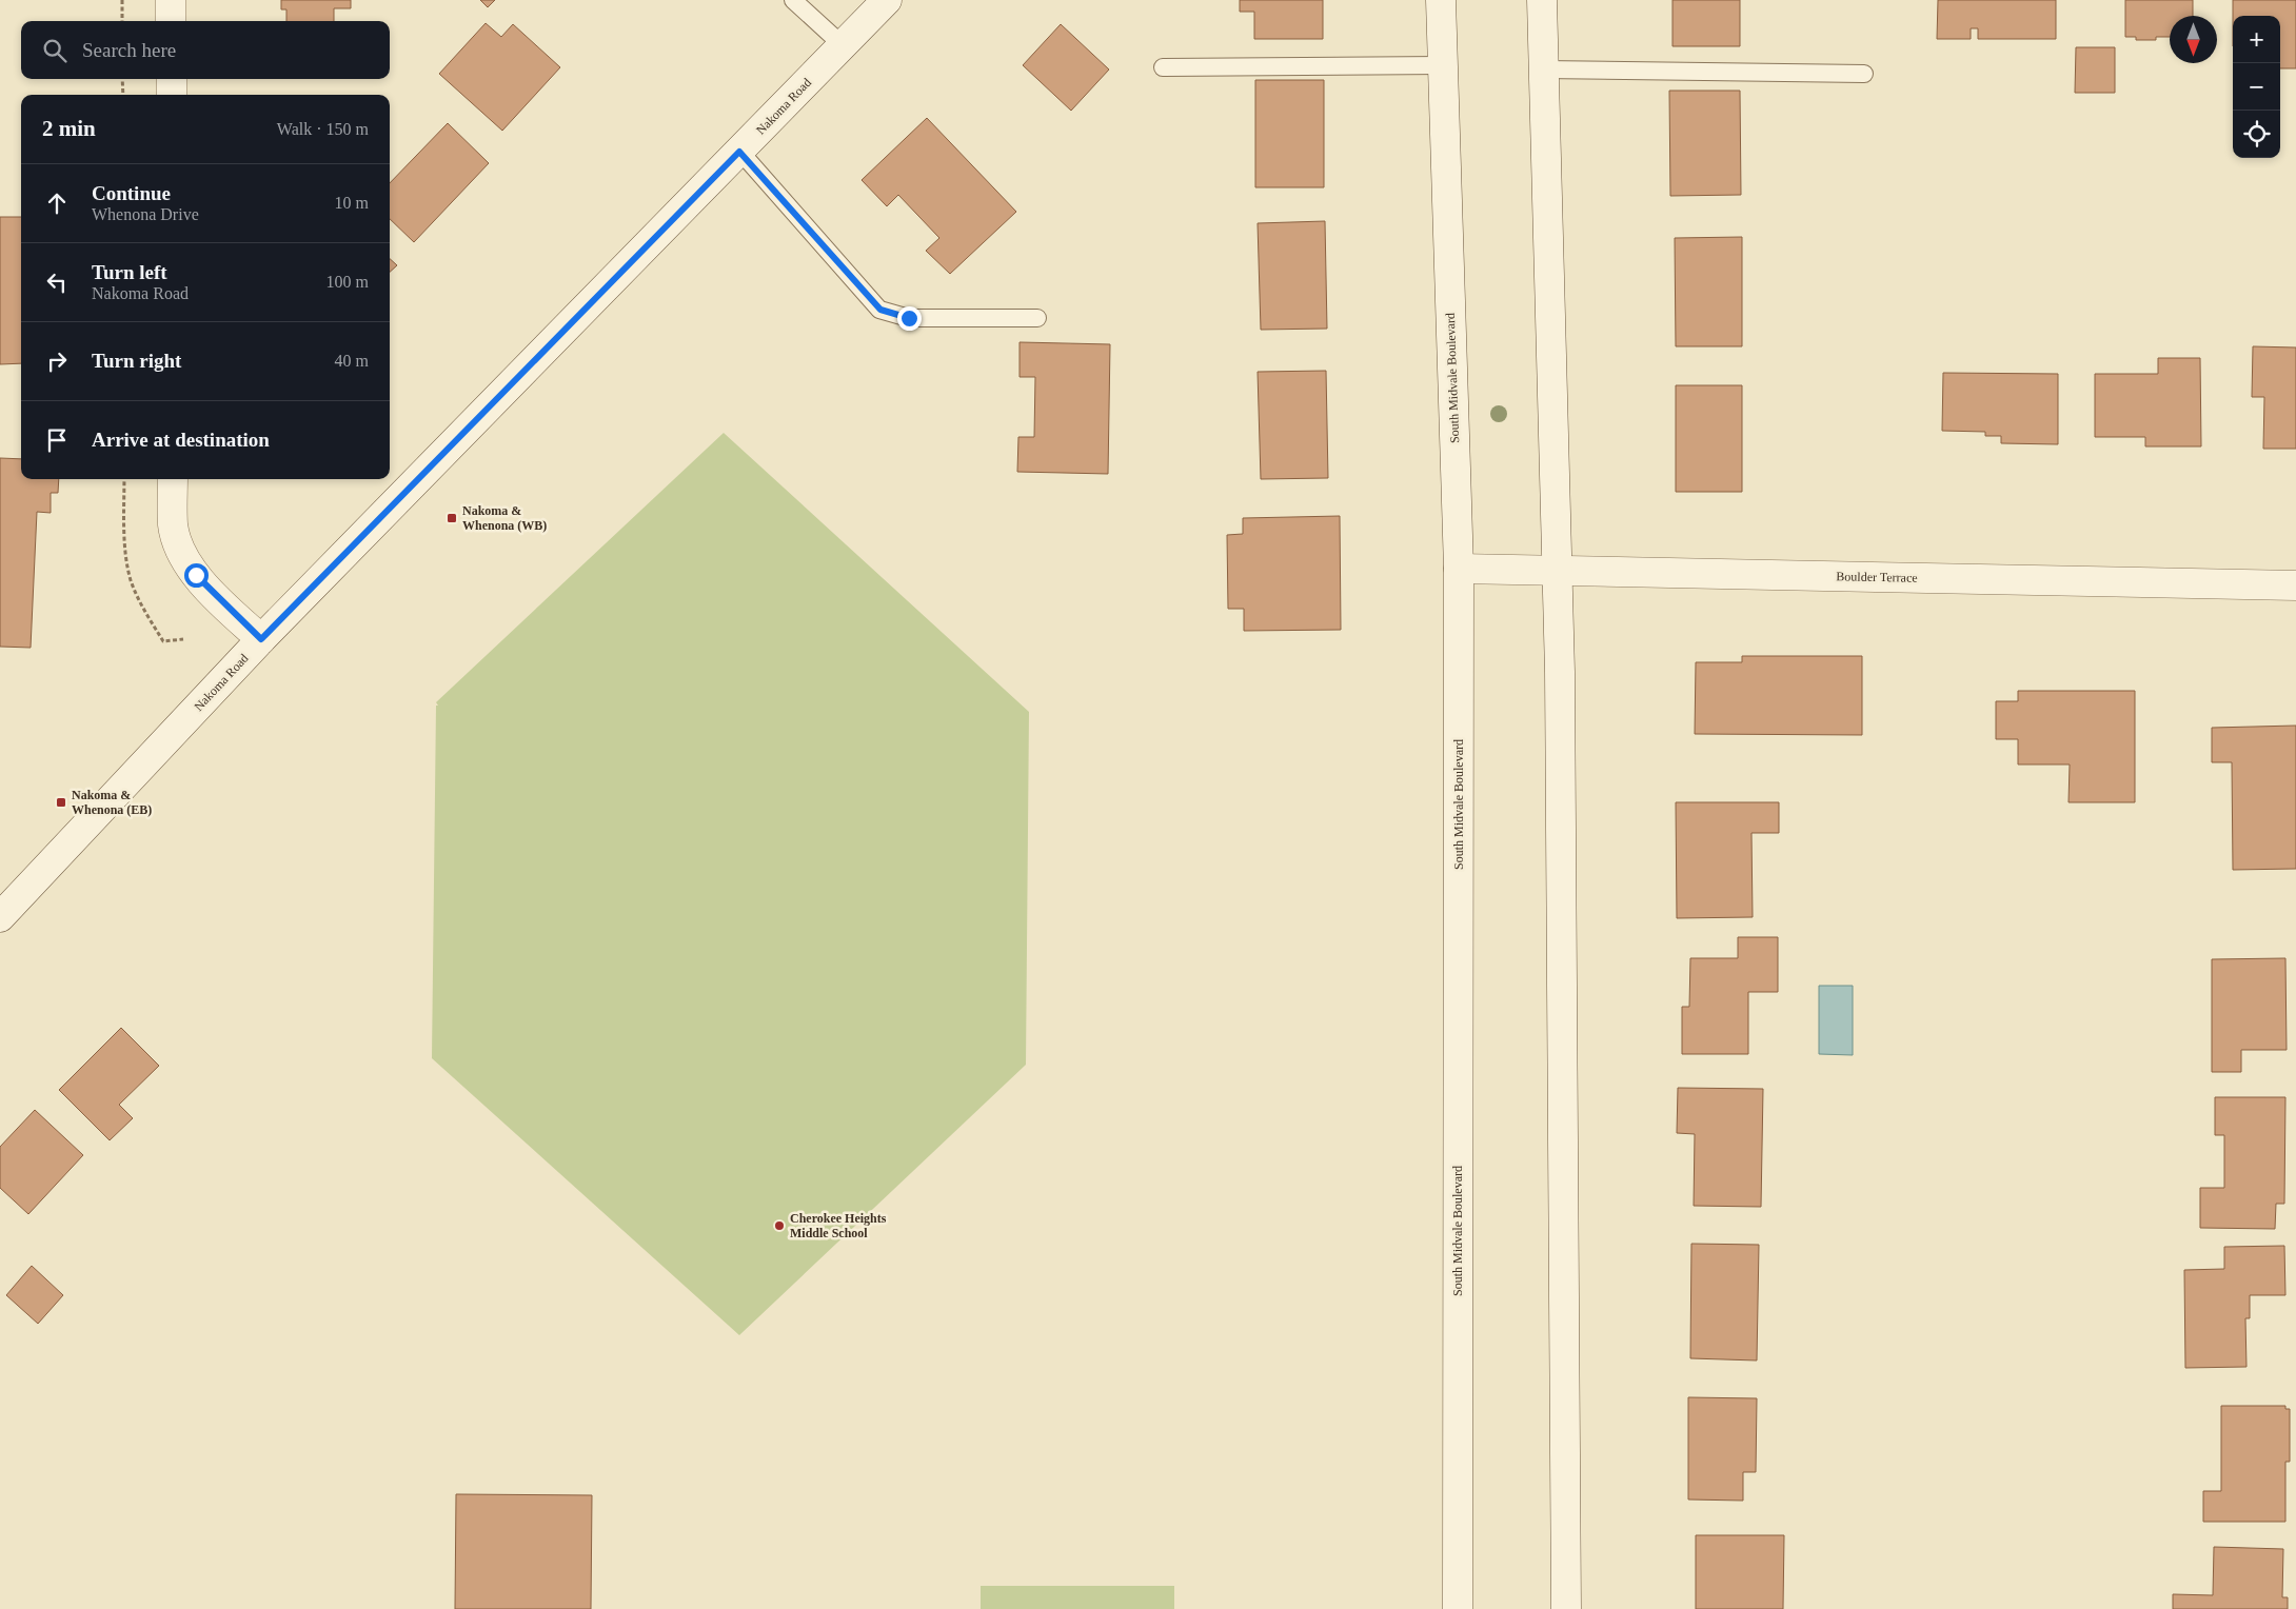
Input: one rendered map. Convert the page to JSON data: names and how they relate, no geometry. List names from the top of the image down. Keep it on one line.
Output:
{"streets":{"main road":["Nakoma Road","South Midvale Boulevard","Boulder Terrace"]},"crossings":[["South Midvale Boulevard","Boulder Terrace"]],"places":{"transit":["Nakoma & Whenona (WB)","Nakoma & Whenona (EB)"],"other":["Cherokee Heights Middle School"]},"north":"bottom","page":{"map_buttons":["+","−"],"search":"Search here","heading":["2 min","Walk · 150 m"],"list":[["Continue","Whenona Drive","10 m"],["Turn left","Nakoma Road","100 m"],["Turn right","40 m"],"Arrive at destination"]}}
